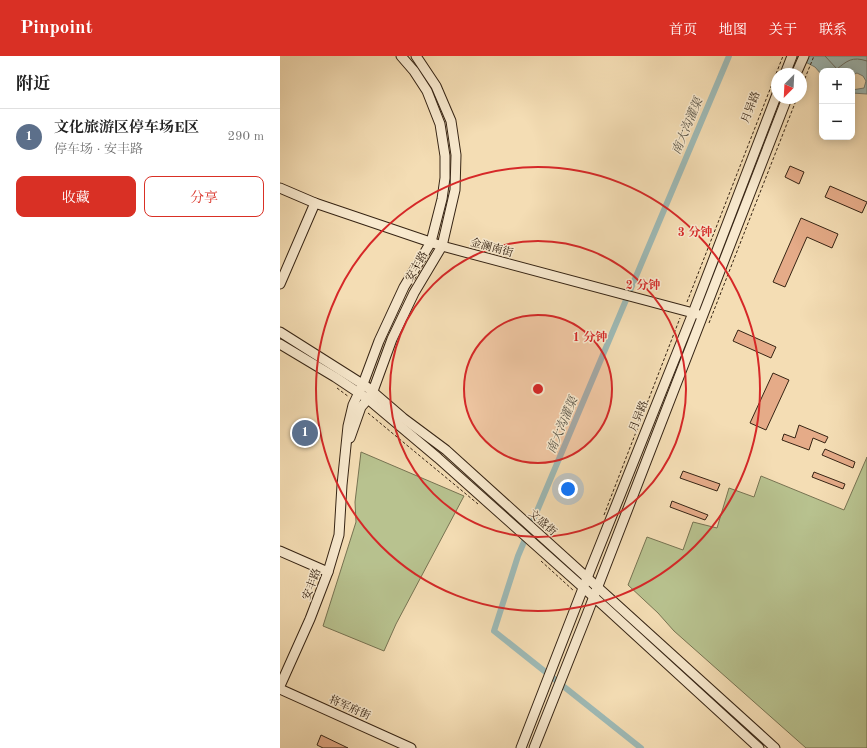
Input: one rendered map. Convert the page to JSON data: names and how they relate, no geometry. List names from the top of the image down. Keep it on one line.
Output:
{"streets":{"main road":["月异路","金澜南街","安丰路","文盛街","将军府街"]},"crossings":[["月异路","金澜南街"],["月异路","文盛街"],["金澜南街","安丰路"],["安丰路","文盛街"],["安丰路","将军府街"]],"water":["南大沟灌渠"],"north":"bottom left","page":{"header":"Pinpoint","nav":["首页","地图","关于","联系"],"heading":"附近","map_buttons":["+","−"],"list":[{"mark":"1","name":"文化旅游区停车场E区","note":"停车场 · 安丰路","value":"290 m"}],"buttons":["收藏","分享"],"pins":"1"},"rings":["3 分钟","2 分钟","1 分钟"]}
